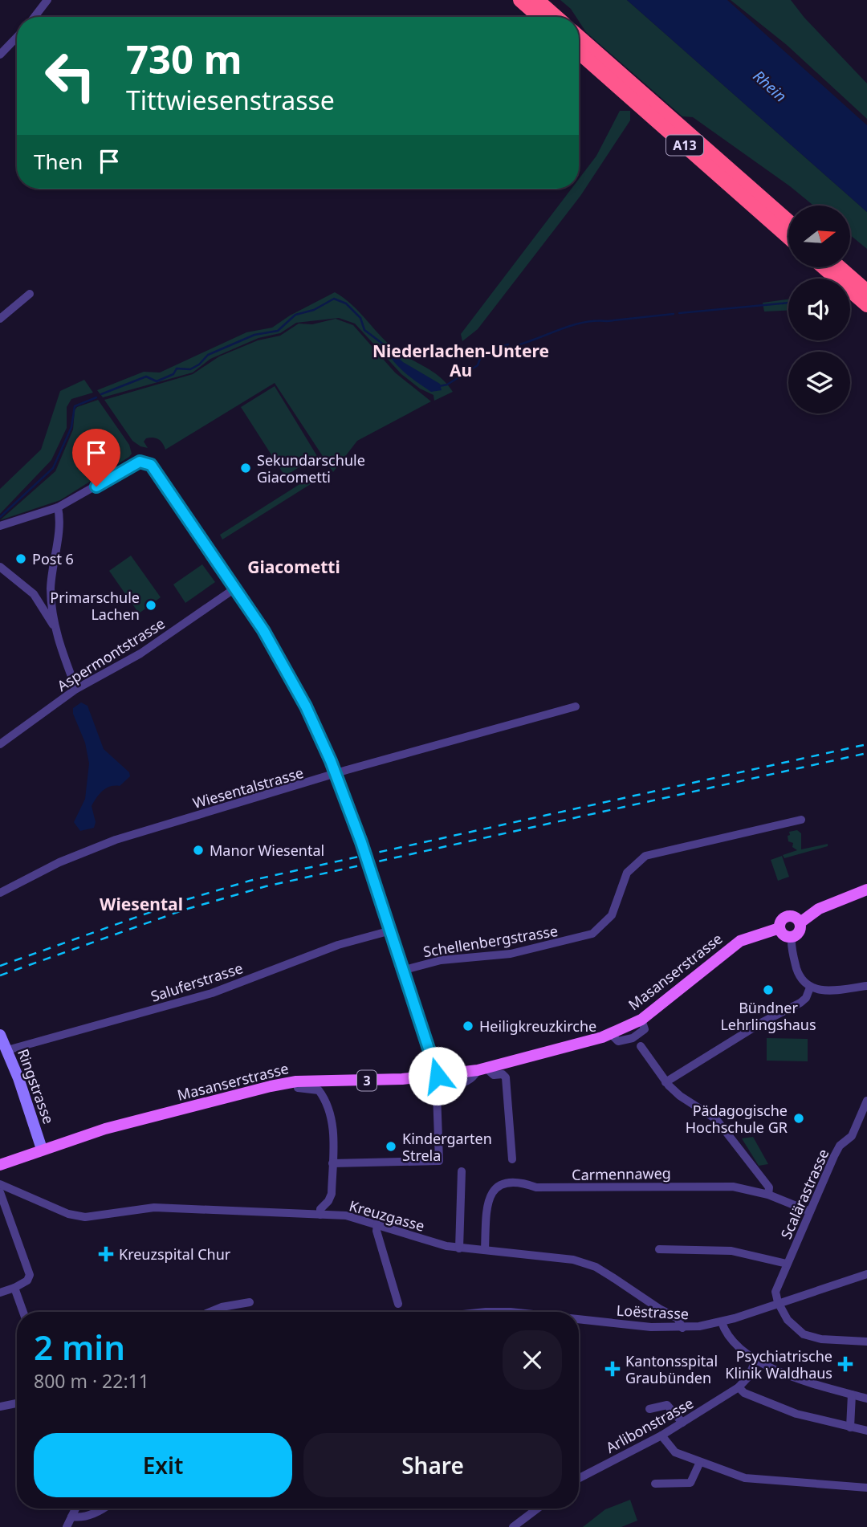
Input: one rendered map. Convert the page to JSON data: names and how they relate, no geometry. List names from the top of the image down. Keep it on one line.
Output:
{"streets":{"highway":["A13"],"main road":["Masanserstrasse","3","Ringstrasse"],"street":["Aspermontstrasse","Wiesentalstrasse","Schellenbergstrasse","Saluferstrasse","Carmennaweg","Scalärastrasse","Kreuzgasse","Loëstrasse","Arlibonstrasse"]},"crossings":[["Masanserstrasse","3"],["Masanserstrasse","Ringstrasse"],["Saluferstrasse","Ringstrasse"],["Carmennaweg","Scalärastrasse"],["Carmennaweg","Kreuzgasse"],["Scalärastrasse","Loëstrasse"],["Kreuzgasse","Loëstrasse"]],"districts":["Niederlachen-Untere Au","Giacometti","Wiesental"],"water":["Rhein"],"places":{"other":["Sekundarschule Giacometti","Post 6","Primarschule Lachen","Manor Wiesental","Bündner Lehrlingshaus","Heiligkreuzkirche","Pädagogische Hochschule GR","Kindergarten Strela"],"health":["Kreuzspital Chur","Psychiatrische Klinik Waldhaus","Kantonsspital Graubünden"]},"north":"right","page":{"turn":["730 m","Tittwiesenstrasse"],"then":"Then","heading":["2 min","800 m · 22:11"],"buttons":["Exit","Share"]}}
